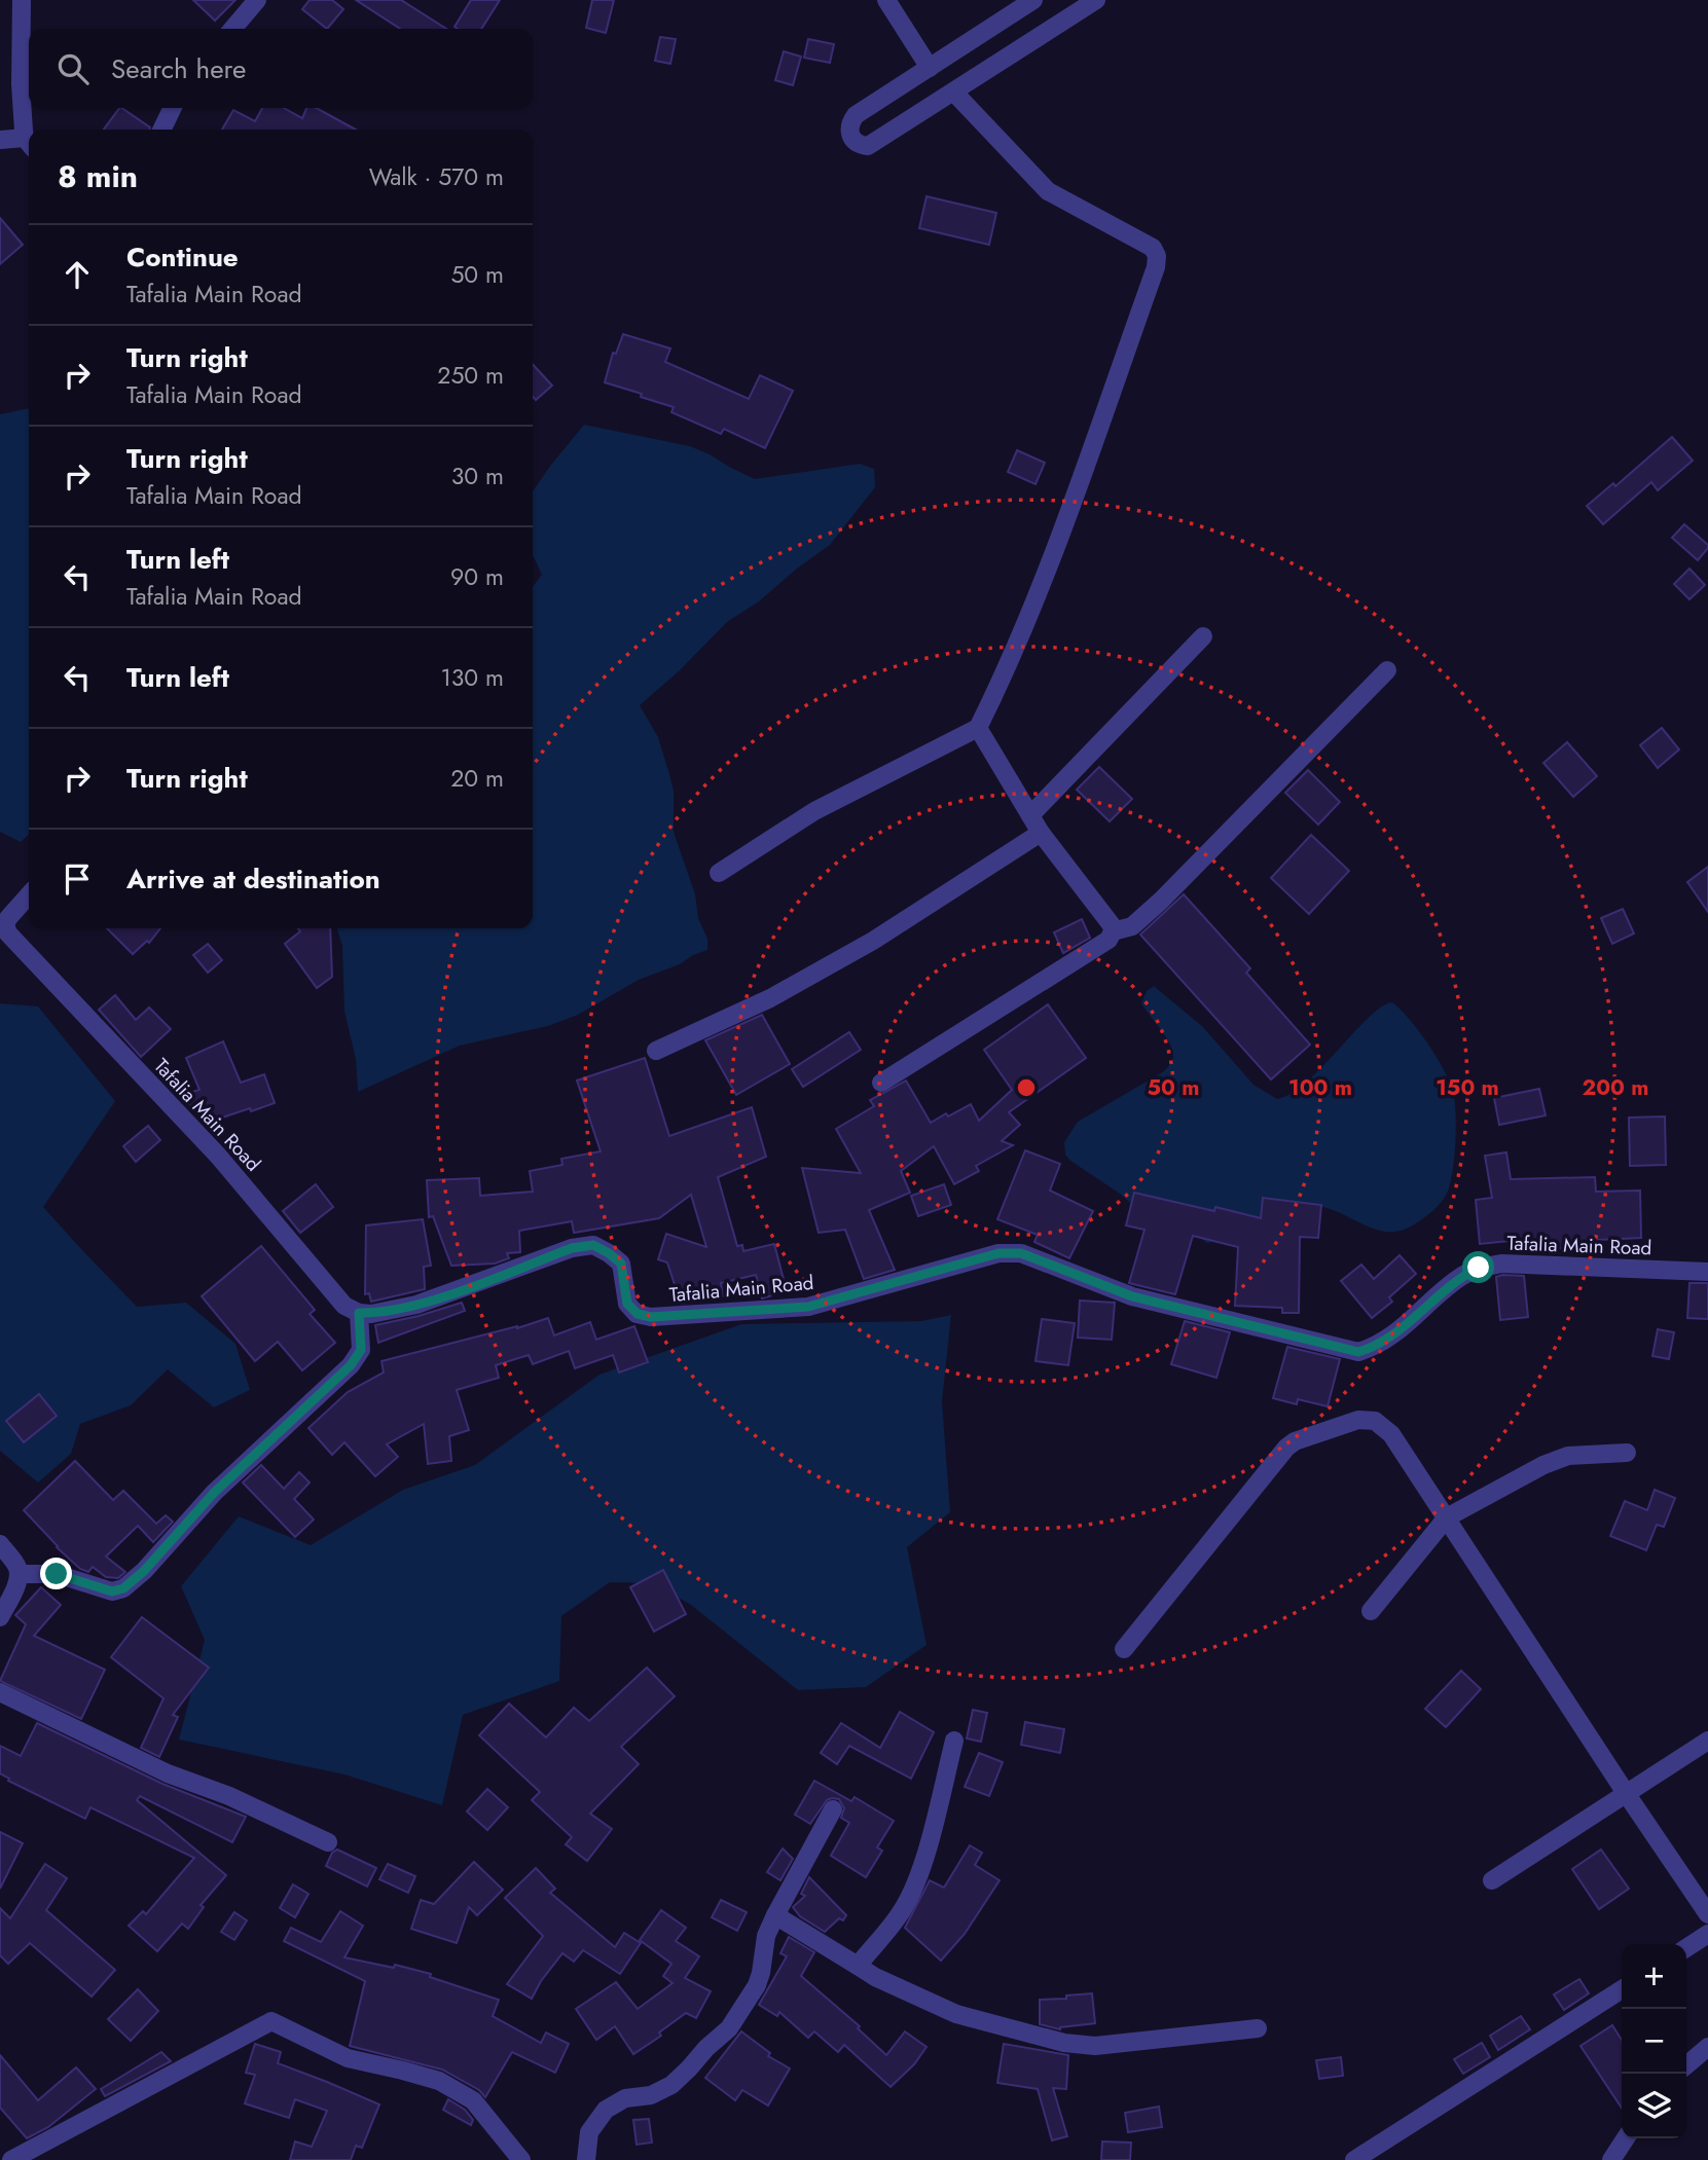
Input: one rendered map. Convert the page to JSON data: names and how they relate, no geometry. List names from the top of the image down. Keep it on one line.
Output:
{"streets":{"street":["Tafalia Main Road"]},"page":{"search":"Search here","heading":["8 min","Walk · 570 m"],"list":[["Continue","Tafalia Main Road","50 m"],["Turn right","Tafalia Main Road","250 m"],["Turn right","Tafalia Main Road","30 m"],["Turn left","Tafalia Main Road","90 m"],["Turn left","130 m"],["Turn right","20 m"],"Arrive at destination"],"map_buttons":["+","−"]},"rings":["50 m","100 m","150 m","200 m"]}
